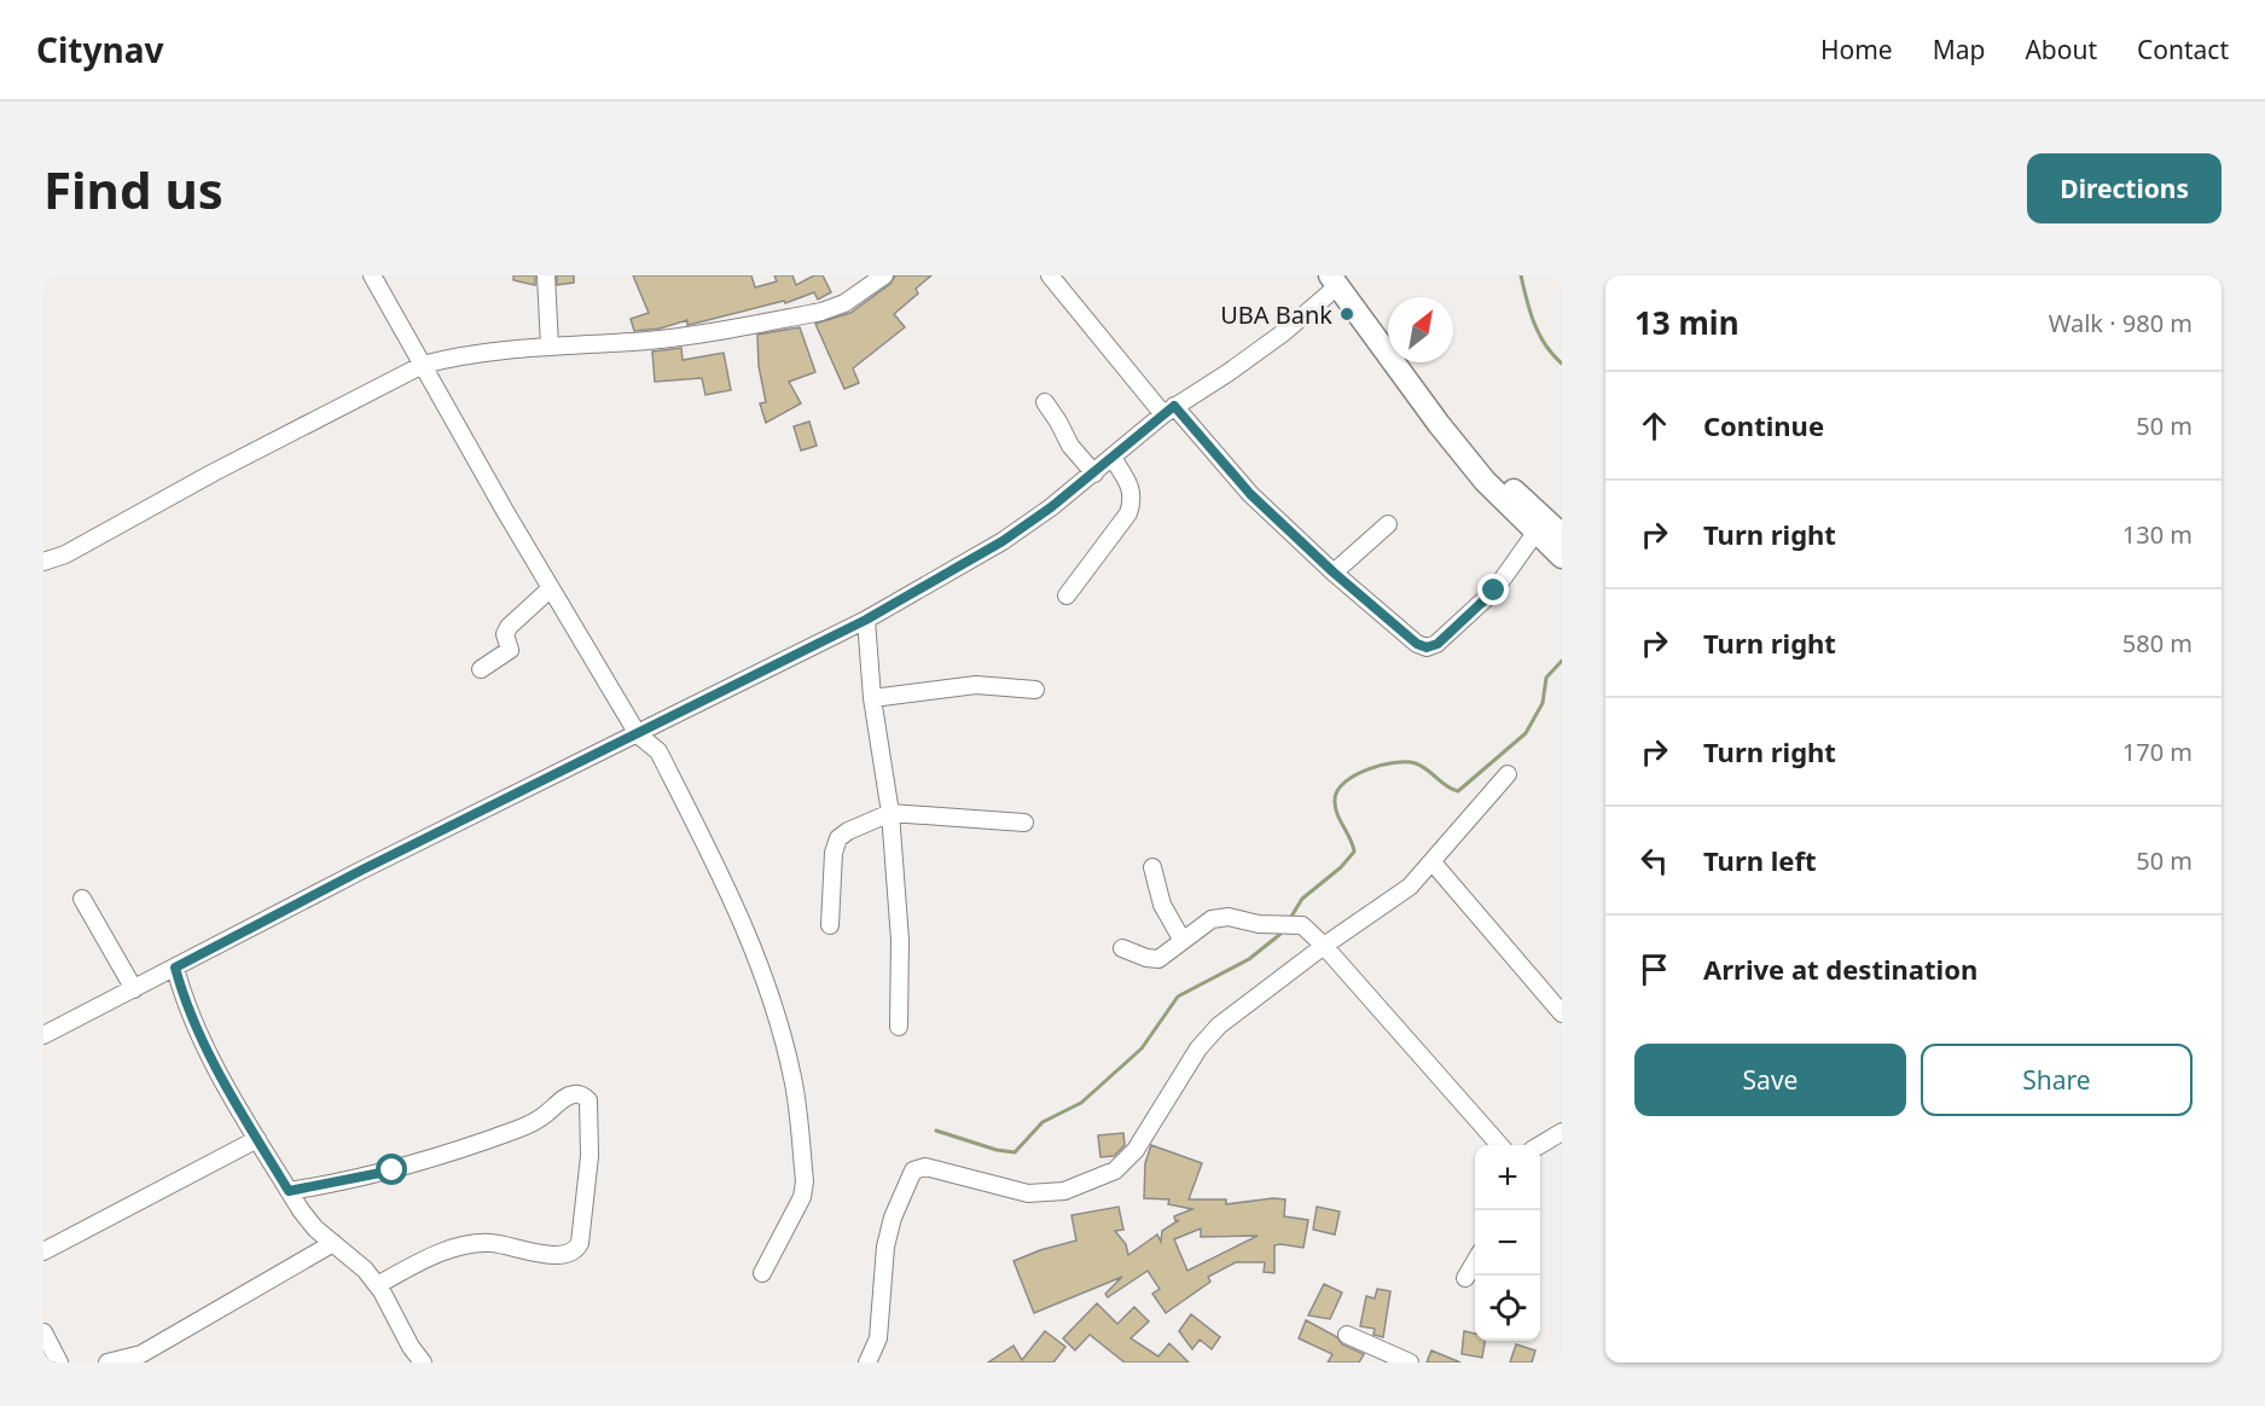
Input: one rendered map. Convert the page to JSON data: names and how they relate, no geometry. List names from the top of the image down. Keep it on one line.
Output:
{"places":["UBA Bank"],"north":"top right","page":{"header":"Citynav","nav":["Home","Map","About","Contact"],"buttons":["Directions",["Save","Share"]],"title":"Find us","heading":["13 min","Walk · 980 m"],"list":[["Continue","50 m"],["Turn right","130 m"],["Turn right","580 m"],["Turn right","170 m"],["Turn left","50 m"],"Arrive at destination"],"map_buttons":["+","−"]}}
